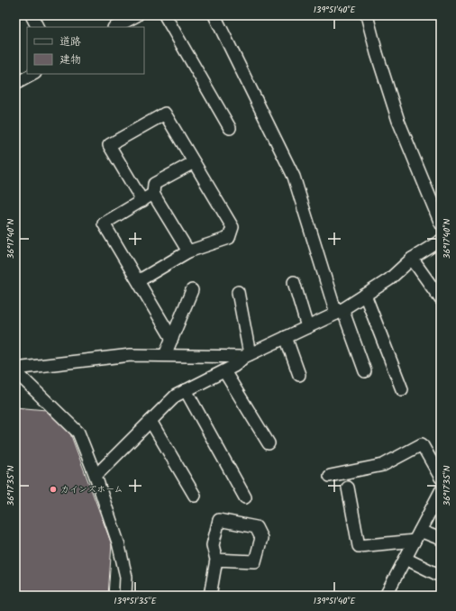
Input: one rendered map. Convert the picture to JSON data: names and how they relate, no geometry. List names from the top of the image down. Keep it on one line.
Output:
{"places":["カインズホーム"],"legend":["道路","建物"],"coordinates":["139°51'40\"E","36°17'40\"N","36°17'35\"N","139°51'35\"E"]}
